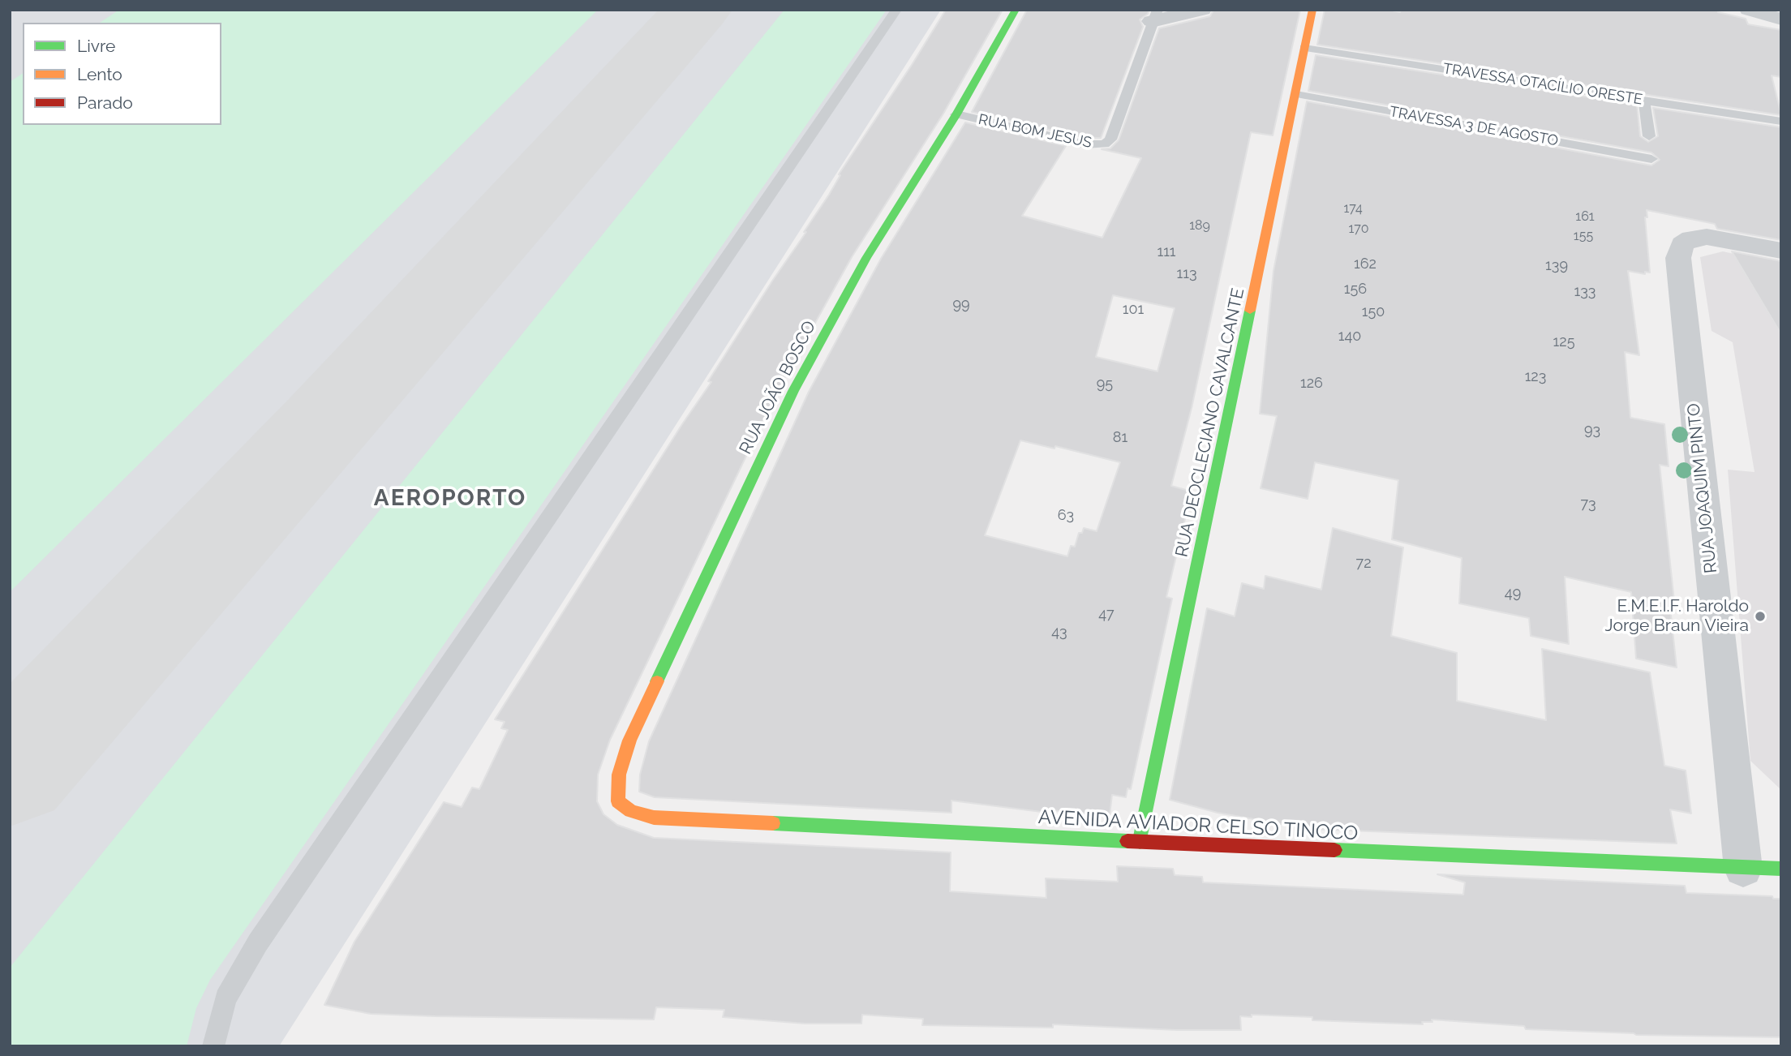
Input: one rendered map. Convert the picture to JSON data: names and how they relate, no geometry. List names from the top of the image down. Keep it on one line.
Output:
{"streets":{"street":["RUA JOÃO BOSCO","RUA DEOCLECIANO CAVALCANTE","RUA JOAQUIM PINTO","AVENIDA AVIADOR CELSO TINOCO"],"lane":["TRAVESSA OTACÍLIO ORESTE","TRAVESSA 3 DE AGOSTO","RUA BOM JESUS"]},"crossings":[["TRAVESSA OTACÍLIO ORESTE","RUA DEOCLECIANO CAVALCANTE"],["TRAVESSA 3 DE AGOSTO","RUA DEOCLECIANO CAVALCANTE"],["RUA BOM JESUS","RUA JOÃO BOSCO"],["RUA JOÃO BOSCO","AVENIDA AVIADOR CELSO TINOCO"],["RUA DEOCLECIANO CAVALCANTE","AVENIDA AVIADOR CELSO TINOCO"],["RUA JOAQUIM PINTO","AVENIDA AVIADOR CELSO TINOCO"]],"districts":["AEROPORTO"],"places":["E.M.E.I.F. Haroldo Jorge Braun Vieira"],"house_numbers":["174","161","189","170","155","111","162","139","113","156","133","99","101","150","140","125","123","126","95","93","81","73","63","72","49","47","43"],"legend":["Livre","Lento","Parado"]}
